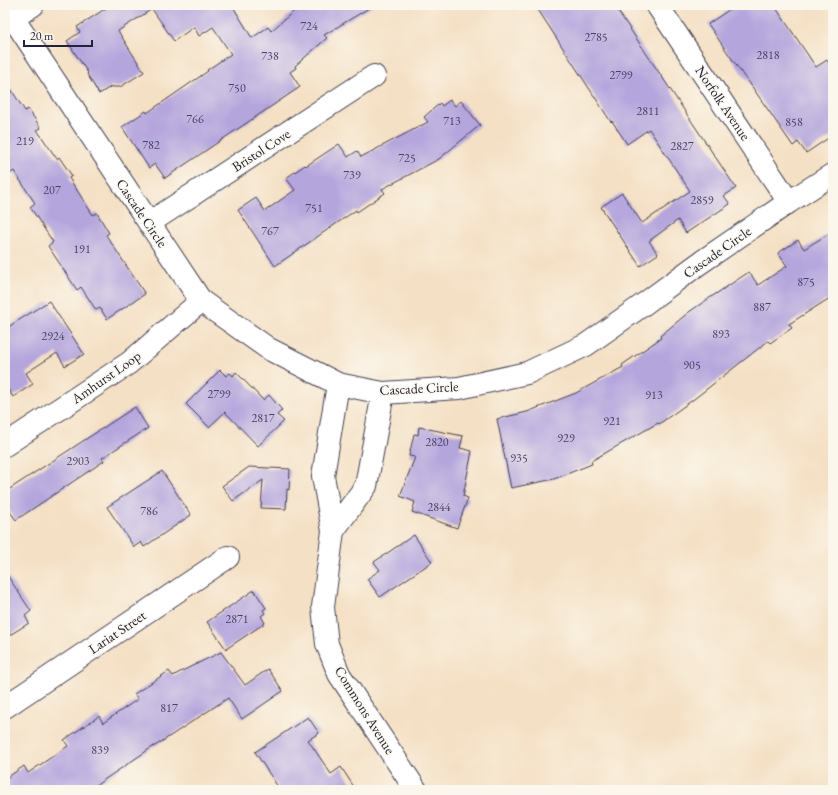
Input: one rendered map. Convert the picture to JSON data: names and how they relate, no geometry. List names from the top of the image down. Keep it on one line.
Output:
{"streets":{"street":["Norfolk Avenue","Bristol Cove","Cascade Circle","Amhurst Loop","Lariat Street","Commons Avenue"]},"crossings":[["Norfolk Avenue","Cascade Circle"],["Bristol Cove","Cascade Circle"],["Cascade Circle","Amhurst Loop"],["Cascade Circle","Commons Avenue"]],"house_numbers":["724","2785","2818","738","2799","750","2811","766","713","858","219","782","2827","725","739","207","2859","751","767","191","875","887","893","2924","905","2799","913","2817","921","929","2820","935","2903","2844","786","2871","817","839"],"scale_bar":"20 m"}
